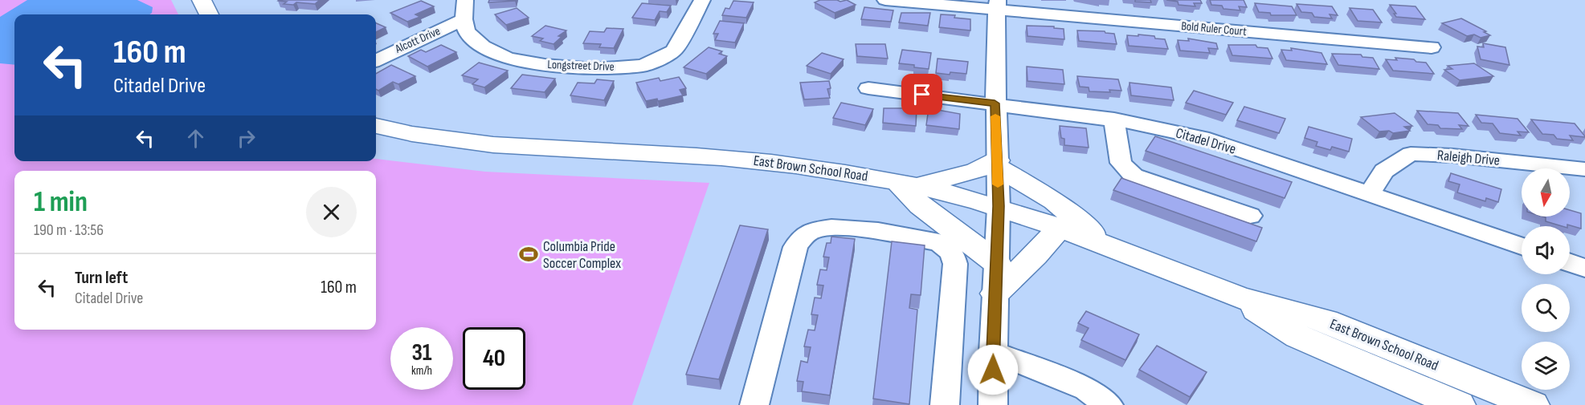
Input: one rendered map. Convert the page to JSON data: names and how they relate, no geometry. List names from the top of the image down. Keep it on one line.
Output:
{"streets":{"main road":["East Brown School Road"],"street":["Bold Ruler Court","Alcott Drive","Longstreet Drive","Citadel Drive","Raleigh Drive"]},"crossings":[["Alcott Drive","Longstreet Drive"],["Citadel Drive","Raleigh Drive"]],"places":{"sports":["Columbia Pride Soccer Complex"]},"north":"bottom","page":{"turn":["160 m","Citadel Drive"],"heading":["1 min","190 m · 13:56"],"list":[{"name":"Turn left","note":"Citadel Drive","value":"160 m"}],"speed":"31 km/h","limit":"40"}}
